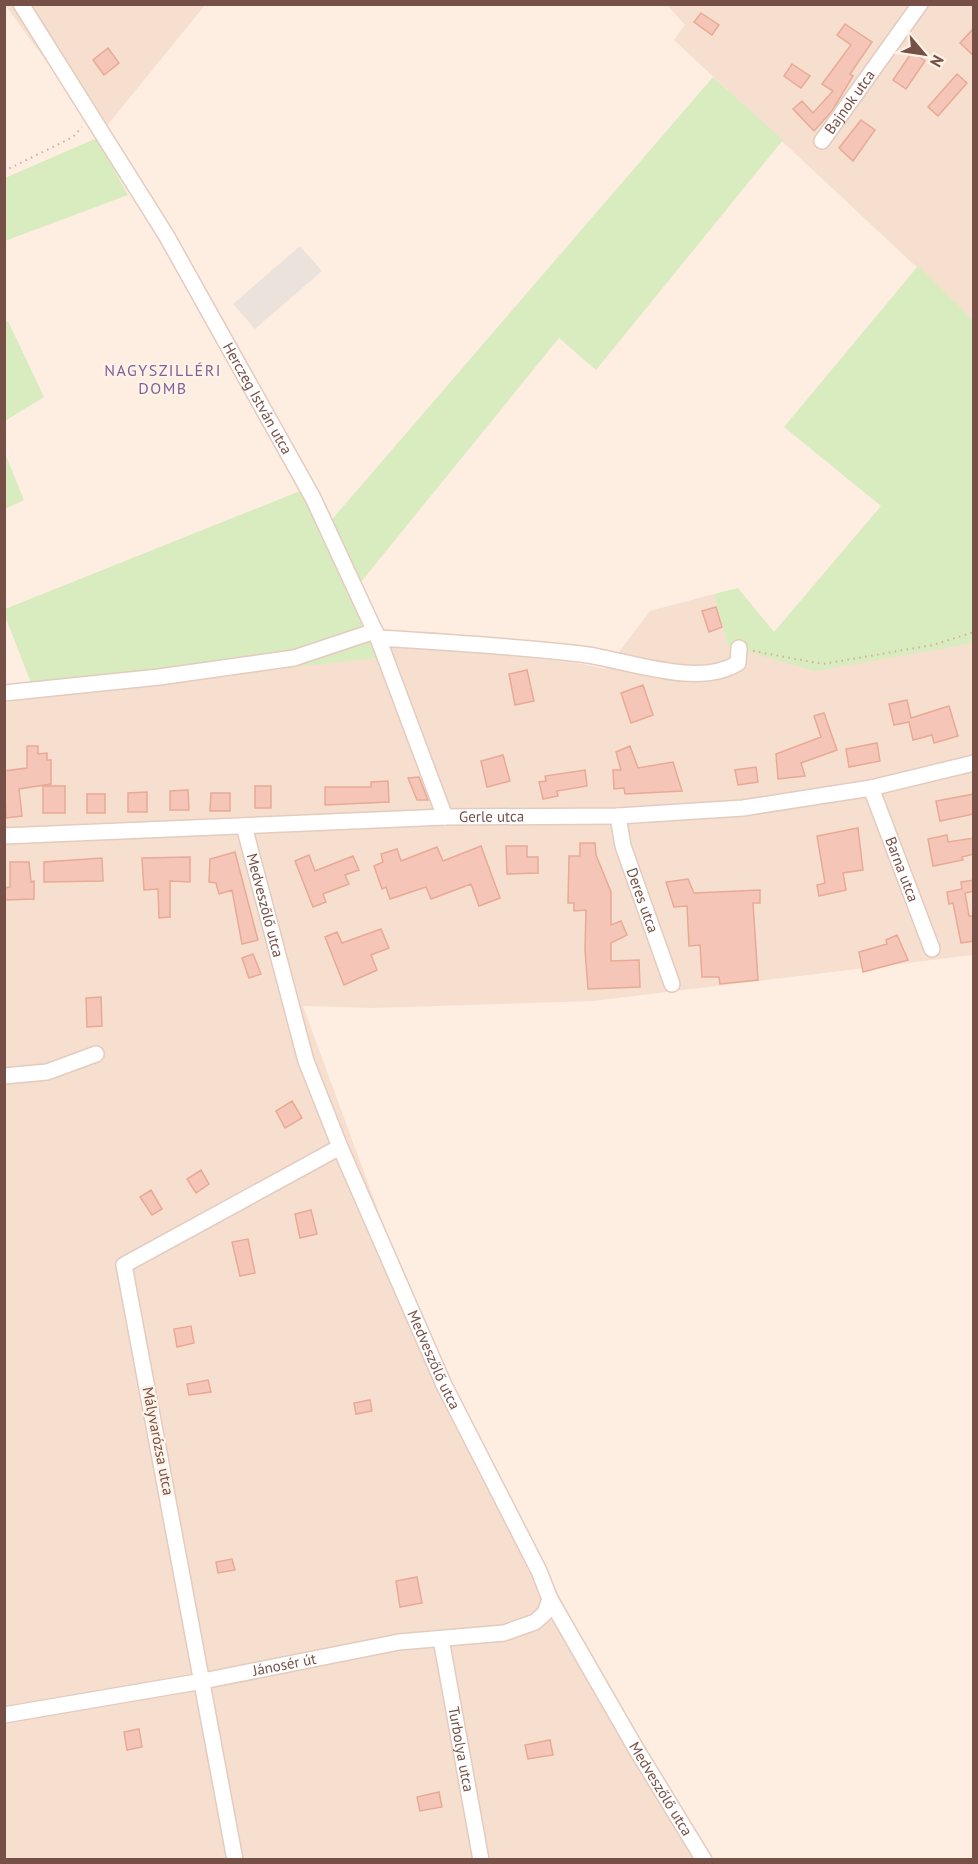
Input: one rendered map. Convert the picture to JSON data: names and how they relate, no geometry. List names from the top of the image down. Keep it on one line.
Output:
{"streets":{"street":["Bajnok utca","Herczeg István utca","Gerle utca","Barna utca","Deres utca","Medveszőlő utca","Mályvarózsa utca","Jánosér út","Turbolya utca"]},"crossings":[["Herczeg István utca","Gerle utca"],["Gerle utca","Barna utca"],["Gerle utca","Deres utca"],["Gerle utca","Medveszőlő utca"],["Medveszőlő utca","Mályvarózsa utca"],["Medveszőlő utca","Jánosér út"],["Mályvarózsa utca","Jánosér út"],["Jánosér út","Turbolya utca"]],"districts":["NAGYSZILLÉRI DOMB"],"north":"bottom right"}
